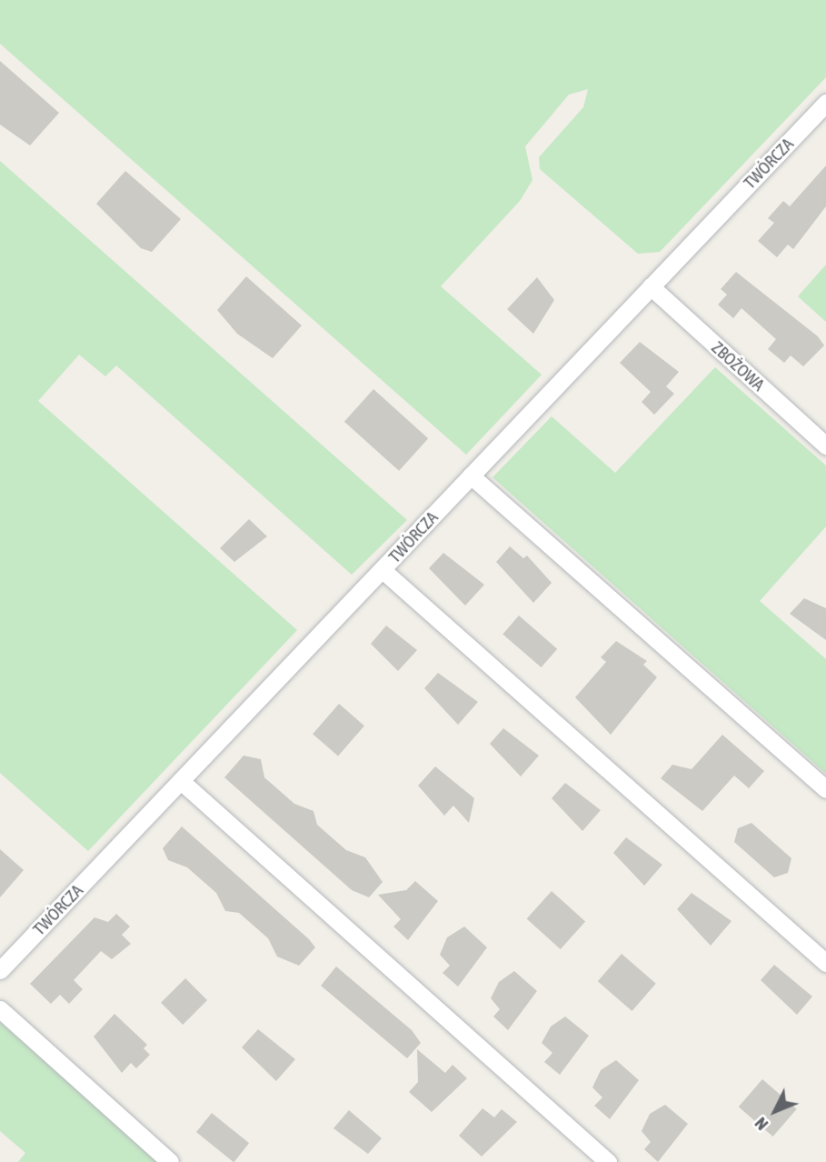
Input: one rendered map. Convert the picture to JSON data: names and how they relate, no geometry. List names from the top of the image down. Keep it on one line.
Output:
{"streets":{"street":["TWÓRCZA","ZBOŻOWA"]},"crossings":[["TWÓRCZA","ZBOŻOWA"]],"north":"bottom left"}
